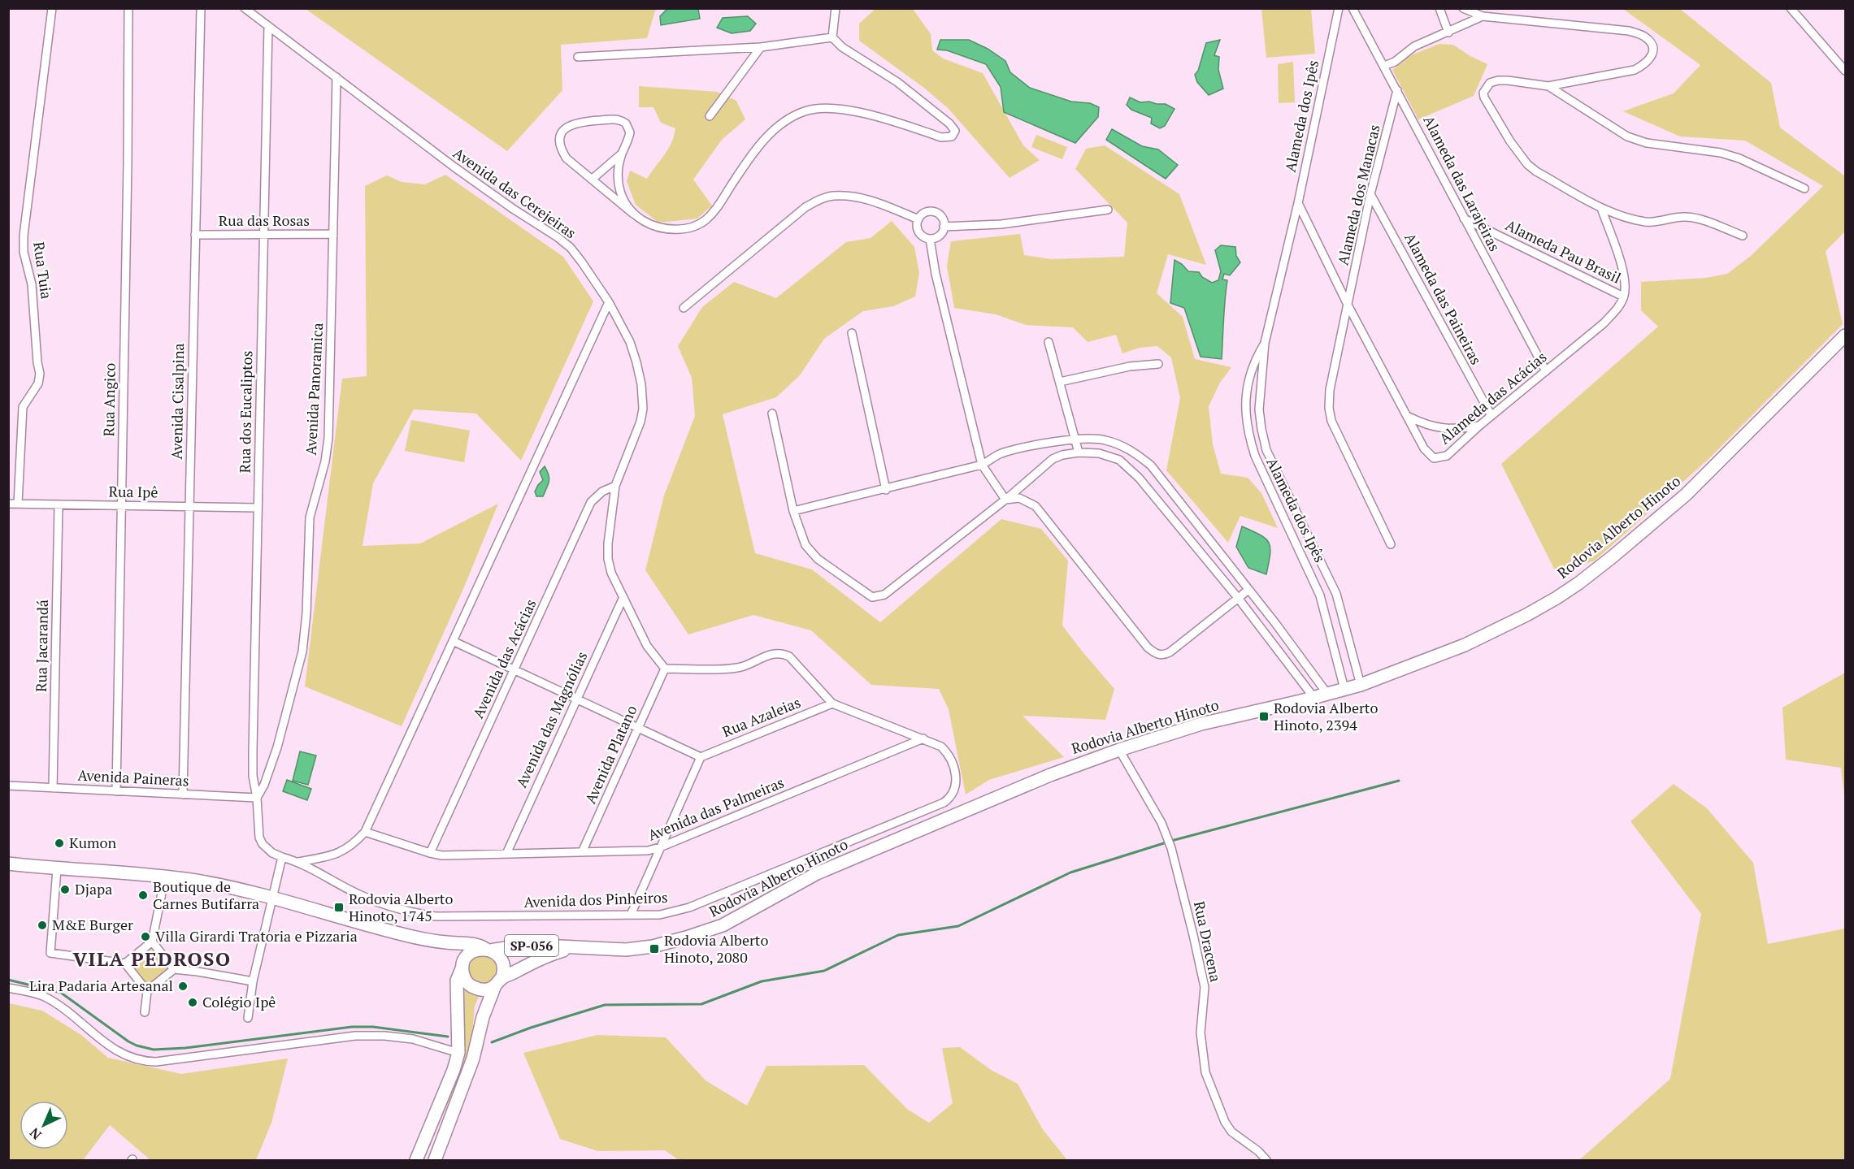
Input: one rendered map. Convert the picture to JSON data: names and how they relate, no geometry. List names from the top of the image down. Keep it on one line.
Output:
{"streets":{"main road":["Rodovia Alberto Hinoto","SP-056"],"street":["Alameda dos Ipês","Alameda das Larajeiras","Avenida das Cerejeiras","Alameda dos Manacas","Rua das Rosas","Alameda Pau Brasil","Rua Tuia","Alameda das Paineiras","Avenida Panoramica","Alameda das Acácias","Rua Angico","Avenida Cisalpina","Rua dos Eucaliptos","Rua Ipê","Rua Jacarandá","Avenida das Acácias","Rua Azaleias","Avenida das Magnólias","Avenida Platano","Avenida Paineras","Avenida das Palmeiras","Avenida dos Pinheiros","Rua Dracena"]},"crossings":[["Alameda dos Ipês","Alameda das Acácias"],["Alameda dos Ipês","Rodovia Alberto Hinoto"],["Alameda das Larajeiras","Alameda dos Manacas"],["Alameda das Larajeiras","Alameda Pau Brasil"],["Alameda das Larajeiras","Alameda das Acácias"],["Avenida das Cerejeiras","Avenida Panoramica"],["Avenida das Cerejeiras","Rua dos Eucaliptos"],["Avenida das Cerejeiras","Avenida das Acácias"],["Avenida das Cerejeiras","Avenida das Magnólias"],["Avenida das Cerejeiras","Avenida Platano"],["Alameda dos Manacas","Alameda das Paineiras"],["Alameda dos Manacas","Alameda das Acácias"],["Rua das Rosas","Avenida Panoramica"],["Rua das Rosas","Avenida Cisalpina"],["Rua das Rosas","Rua dos Eucaliptos"],["Alameda Pau Brasil","Alameda das Acácias"],["Rua Tuia","Rua Ipê"],["Alameda das Paineiras","Alameda das Acácias"],["Avenida Panoramica","Rua dos Eucaliptos"],["Avenida Panoramica","Avenida Paineras"],["Avenida Panoramica","Avenida dos Pinheiros"],["Rua Angico","Rua Ipê"],["Rua Angico","Avenida Paineras"],["Avenida Cisalpina","Rua Ipê"],["Avenida Cisalpina","Avenida Paineras"],["Rua dos Eucaliptos","Rua Ipê"],["Rua dos Eucaliptos","Avenida Paineras"],["Rua Ipê","Rua Jacarandá"],["Rodovia Alberto Hinoto","Rua Dracena"],["Rua Jacarandá","Avenida Paineras"],["Avenida das Acácias","Avenida das Palmeiras"],["Avenida das Magnólias","Avenida das Palmeiras"],["Avenida Platano","Avenida das Palmeiras"],["Avenida das Palmeiras","Avenida dos Pinheiros"]],"districts":["VILA PEDROSO"],"places":{"transit":["Rodovia Alberto Hinoto, 2394","Rodovia Alberto Hinoto, 1745","Rodovia Alberto Hinoto, 2080"],"other":["Kumon","Djapa","Boutique de Carnes Butifarra","M&E Burger","Villa Girardi Tratoria e Pizzaria","Lira Padaria Artesanal","Colégio Ipê"]},"north":"bottom left"}
